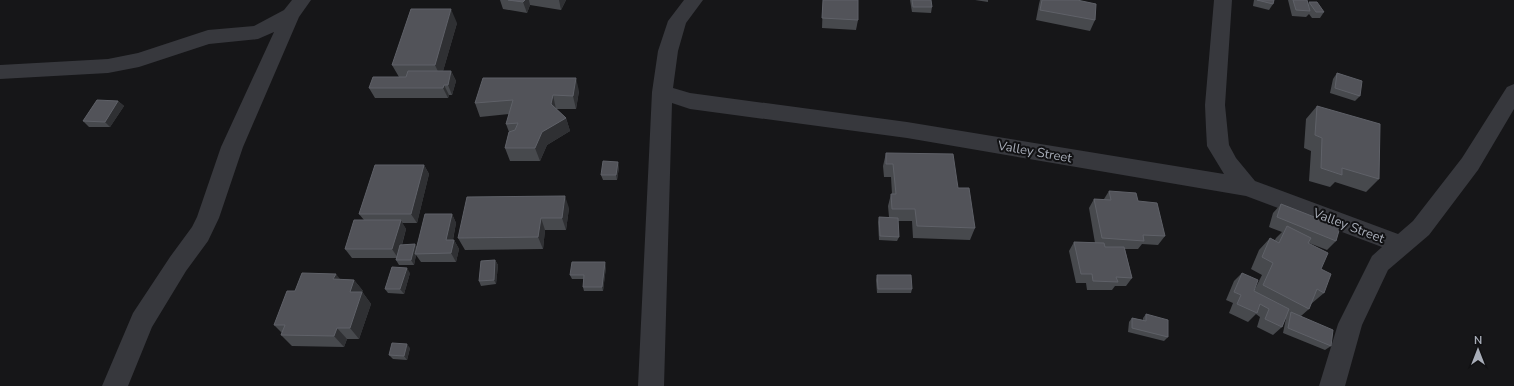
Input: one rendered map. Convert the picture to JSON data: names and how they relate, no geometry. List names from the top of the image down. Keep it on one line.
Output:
{"streets":{"street":["Valley Street"]},"north":"top"}
